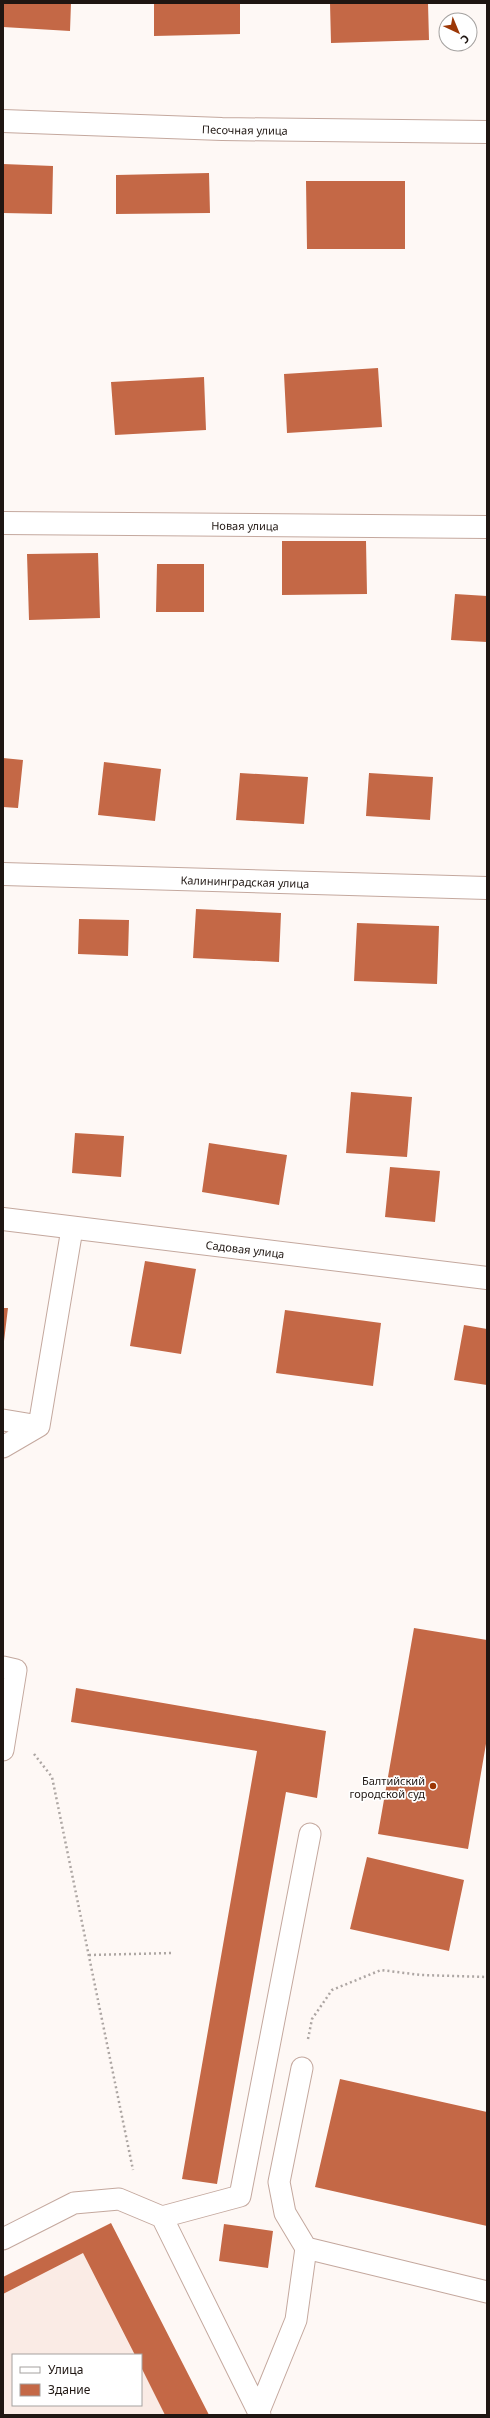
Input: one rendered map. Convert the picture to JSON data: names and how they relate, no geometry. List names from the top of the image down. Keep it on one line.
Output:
{"streets":{"street":["Песочная улица","Новая улица","Калининградская улица","Садовая улица"]},"places":["Балтийский городской суд"],"legend":["Улица","Здание"],"north":"bottom right"}
